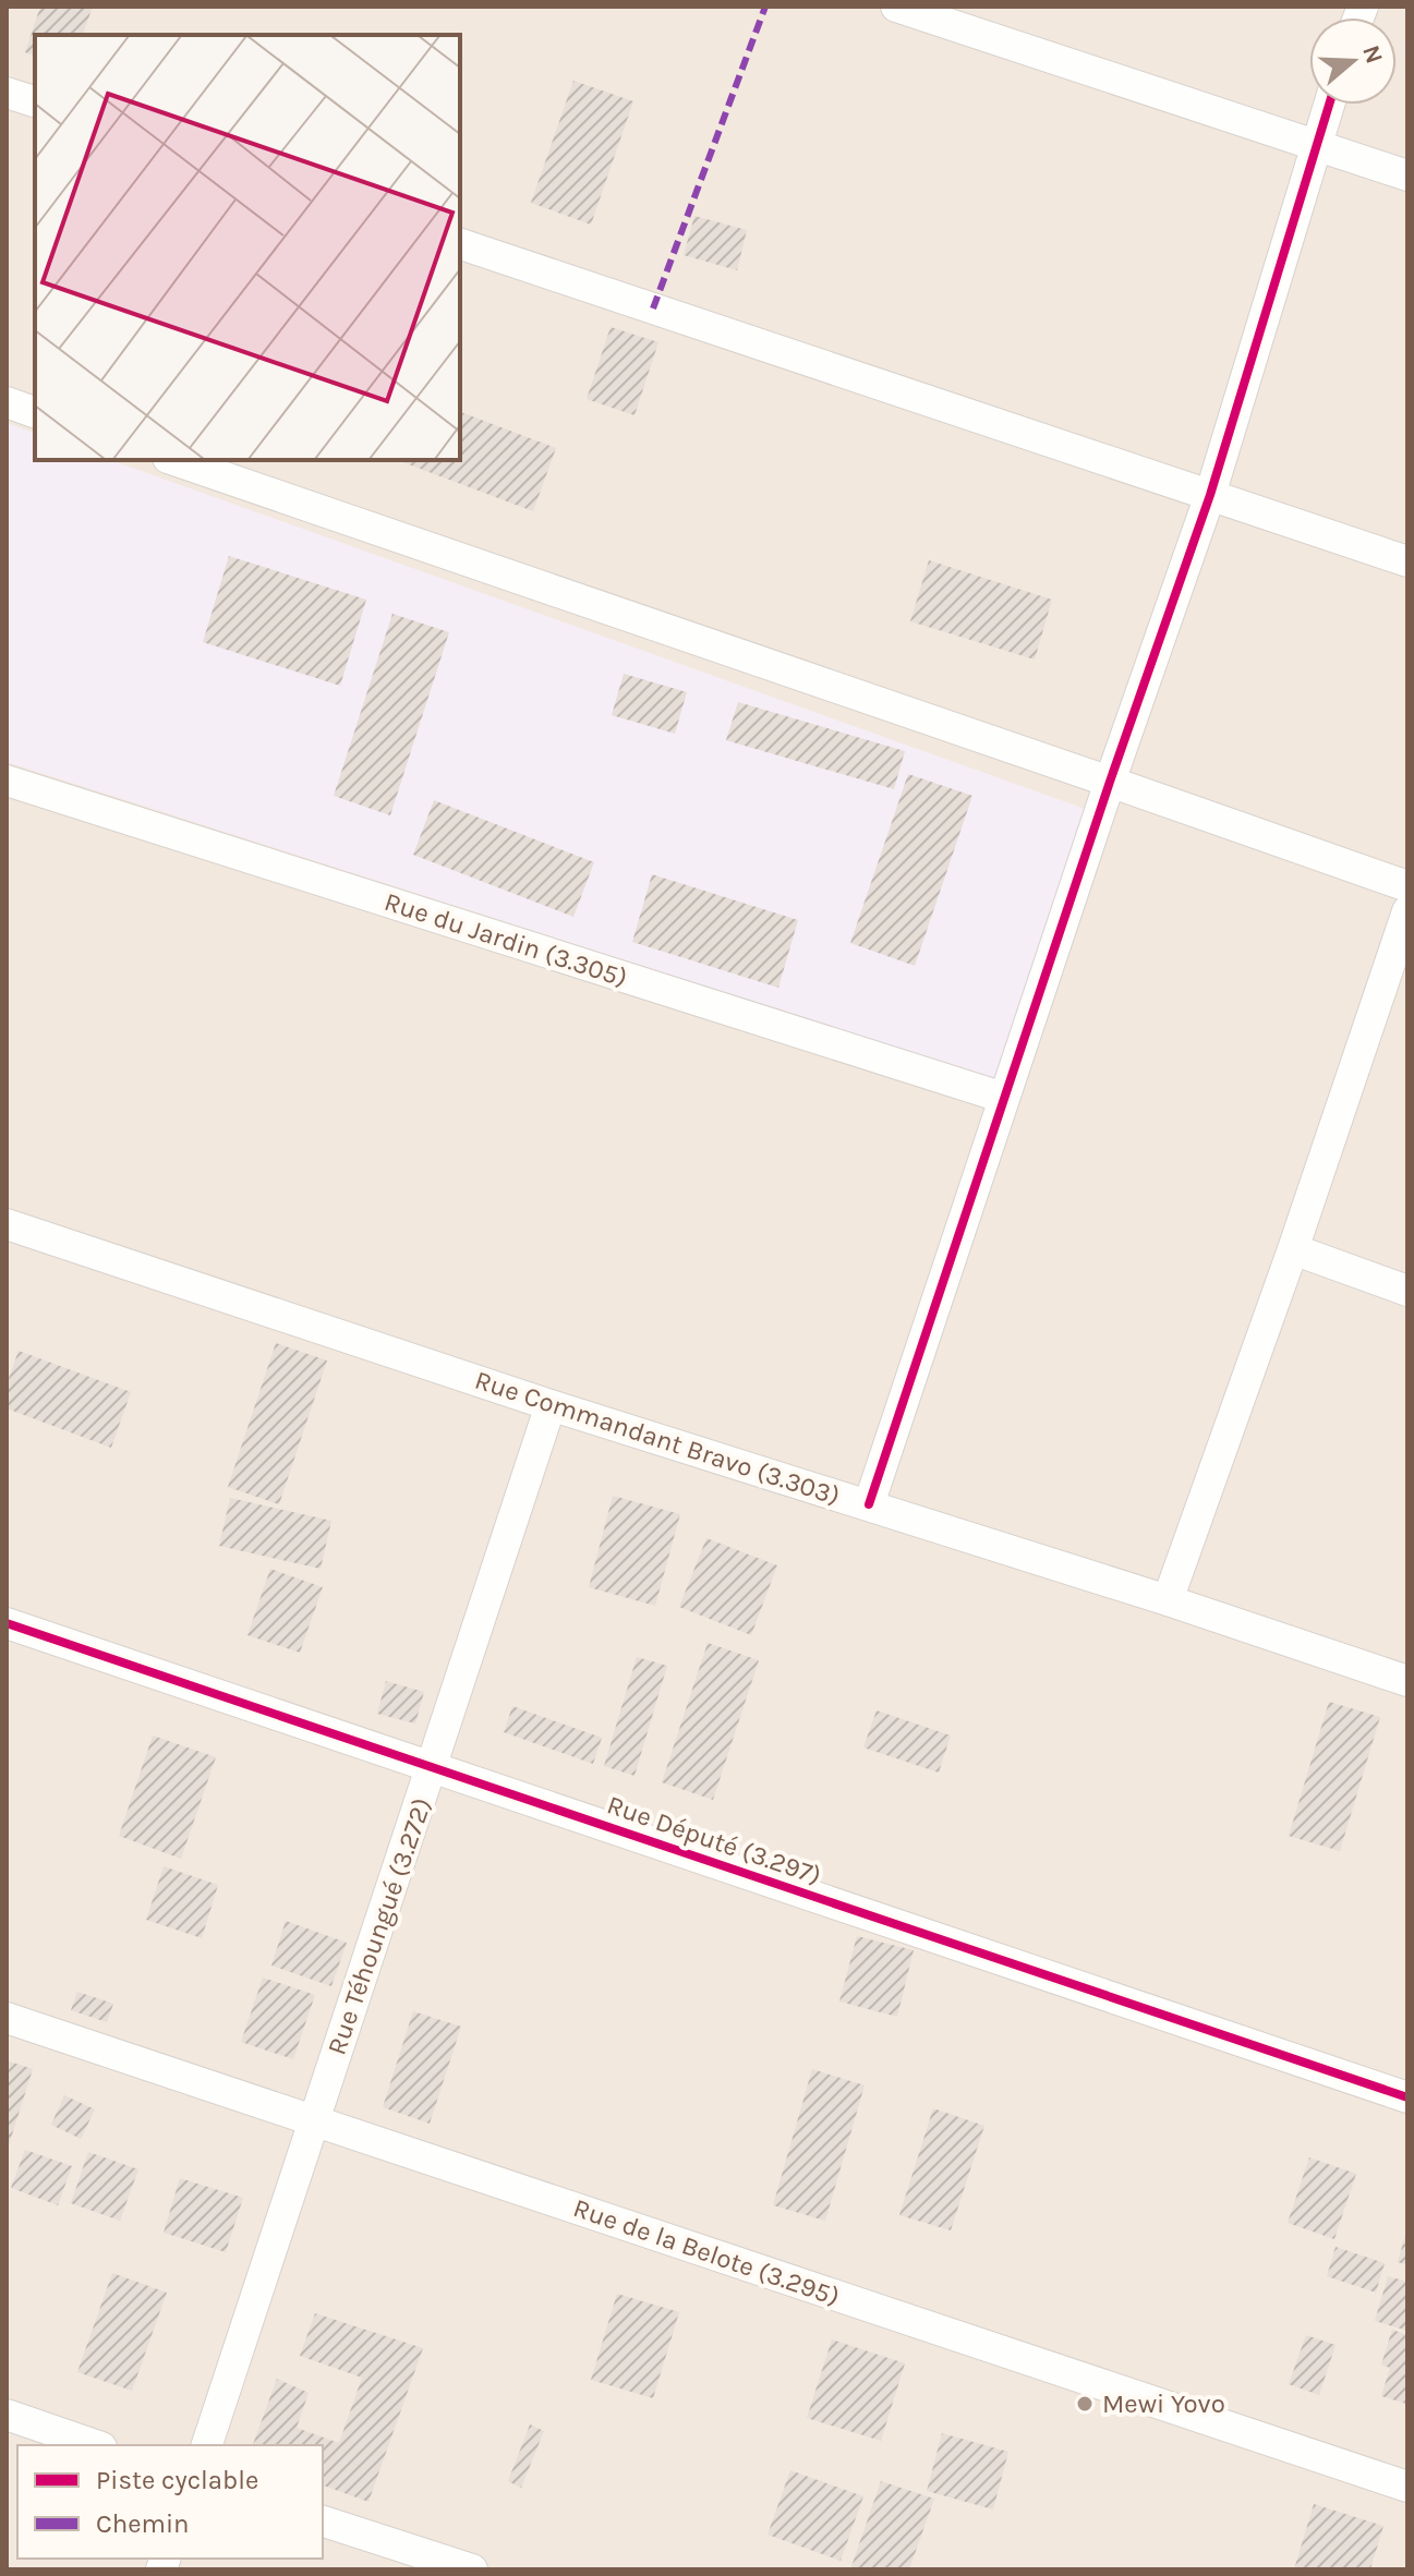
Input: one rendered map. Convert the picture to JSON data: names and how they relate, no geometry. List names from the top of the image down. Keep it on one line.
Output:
{"streets":{"street":["Rue du Jardin (3.305)","Rue Commandant Bravo (3.303)","Rue Député (3.297)","Rue Téhoungué (3.272)","Rue de la Belote (3.295)"]},"crossings":[["Rue Commandant Bravo (3.303)","Rue Téhoungué (3.272)"],["Rue Député (3.297)","Rue Téhoungué (3.272)"],["Rue Téhoungué (3.272)","Rue de la Belote (3.295)"]],"places":["Mewi Yovo"],"legend":["Piste cyclable","Chemin"],"north":"right"}
